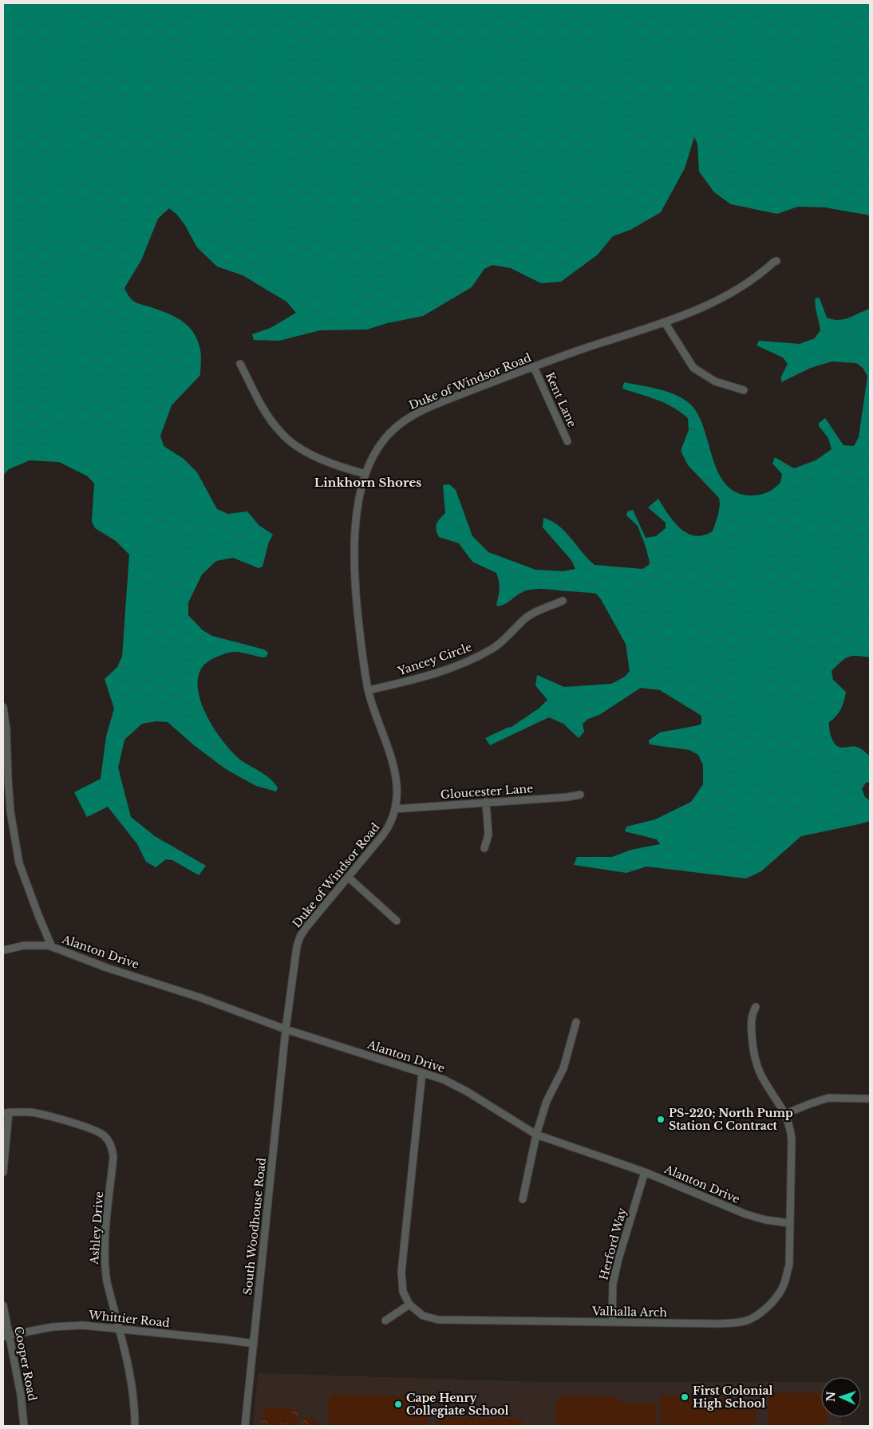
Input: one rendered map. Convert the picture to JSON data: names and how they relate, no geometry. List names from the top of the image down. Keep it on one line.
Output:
{"streets":{"street":["Duke of Windsor Road","Kent Lane","Yancey Circle","Gloucester Lane","Alanton Drive","South Woodhouse Road","Ashley Drive","Herford Way","Valhalla Arch","Whittier Road","Cooper Road"]},"crossings":[["Duke of Windsor Road","Kent Lane"],["Duke of Windsor Road","Yancey Circle"],["Duke of Windsor Road","Gloucester Lane"],["Duke of Windsor Road","Alanton Drive"],["Duke of Windsor Road","South Woodhouse Road"],["Alanton Drive","South Woodhouse Road"],["Alanton Drive","Herford Way"],["Alanton Drive","Valhalla Arch"],["South Woodhouse Road","Whittier Road"],["Ashley Drive","Whittier Road"],["Herford Way","Valhalla Arch"],["Whittier Road","Cooper Road"]],"districts":["Linkhorn Shores"],"places":["PS-220; North Pump Station C Contract","First Colonial High School","Cape Henry Collegiate School"],"north":"left"}
